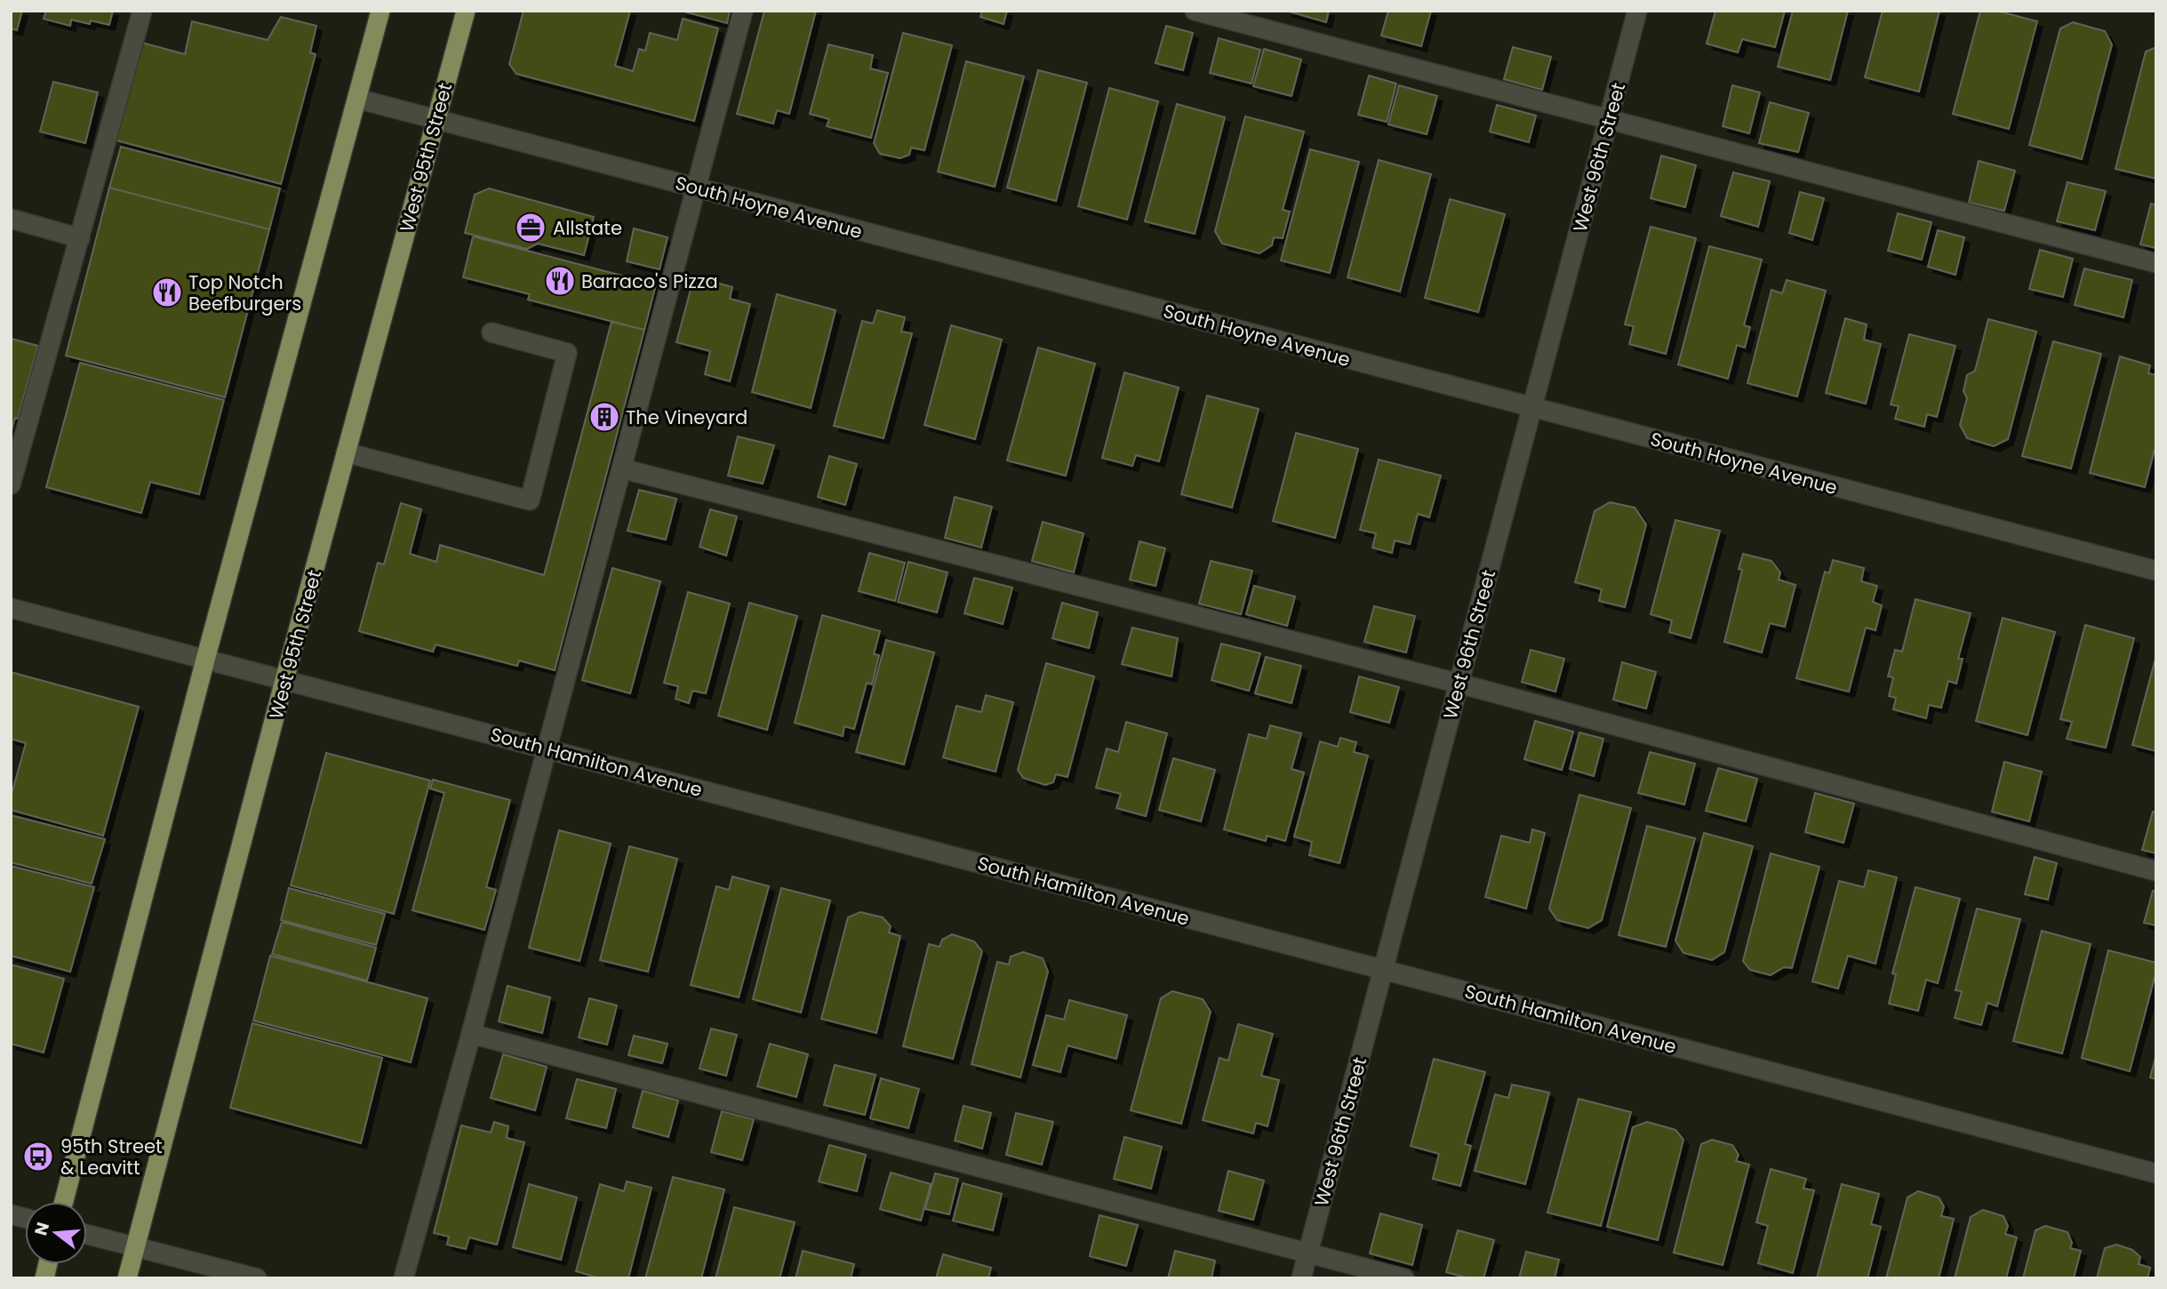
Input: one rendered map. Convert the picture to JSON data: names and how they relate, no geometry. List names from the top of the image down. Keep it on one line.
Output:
{"streets":{"main road":["West 95th Street"],"street":["West 96th Street","South Hoyne Avenue","South Hamilton Avenue"]},"crossings":[["West 95th Street","South Hoyne Avenue"],["West 95th Street","South Hamilton Avenue"],["West 96th Street","South Hoyne Avenue"],["West 96th Street","South Hamilton Avenue"]],"places":{"office":["Allstate"],"restaurant":["Barraco's Pizza","Top Notch Beefburgers"],"building":["The Vineyard"],"bus stop":["95th Street & Leavitt"]},"north":"left"}
